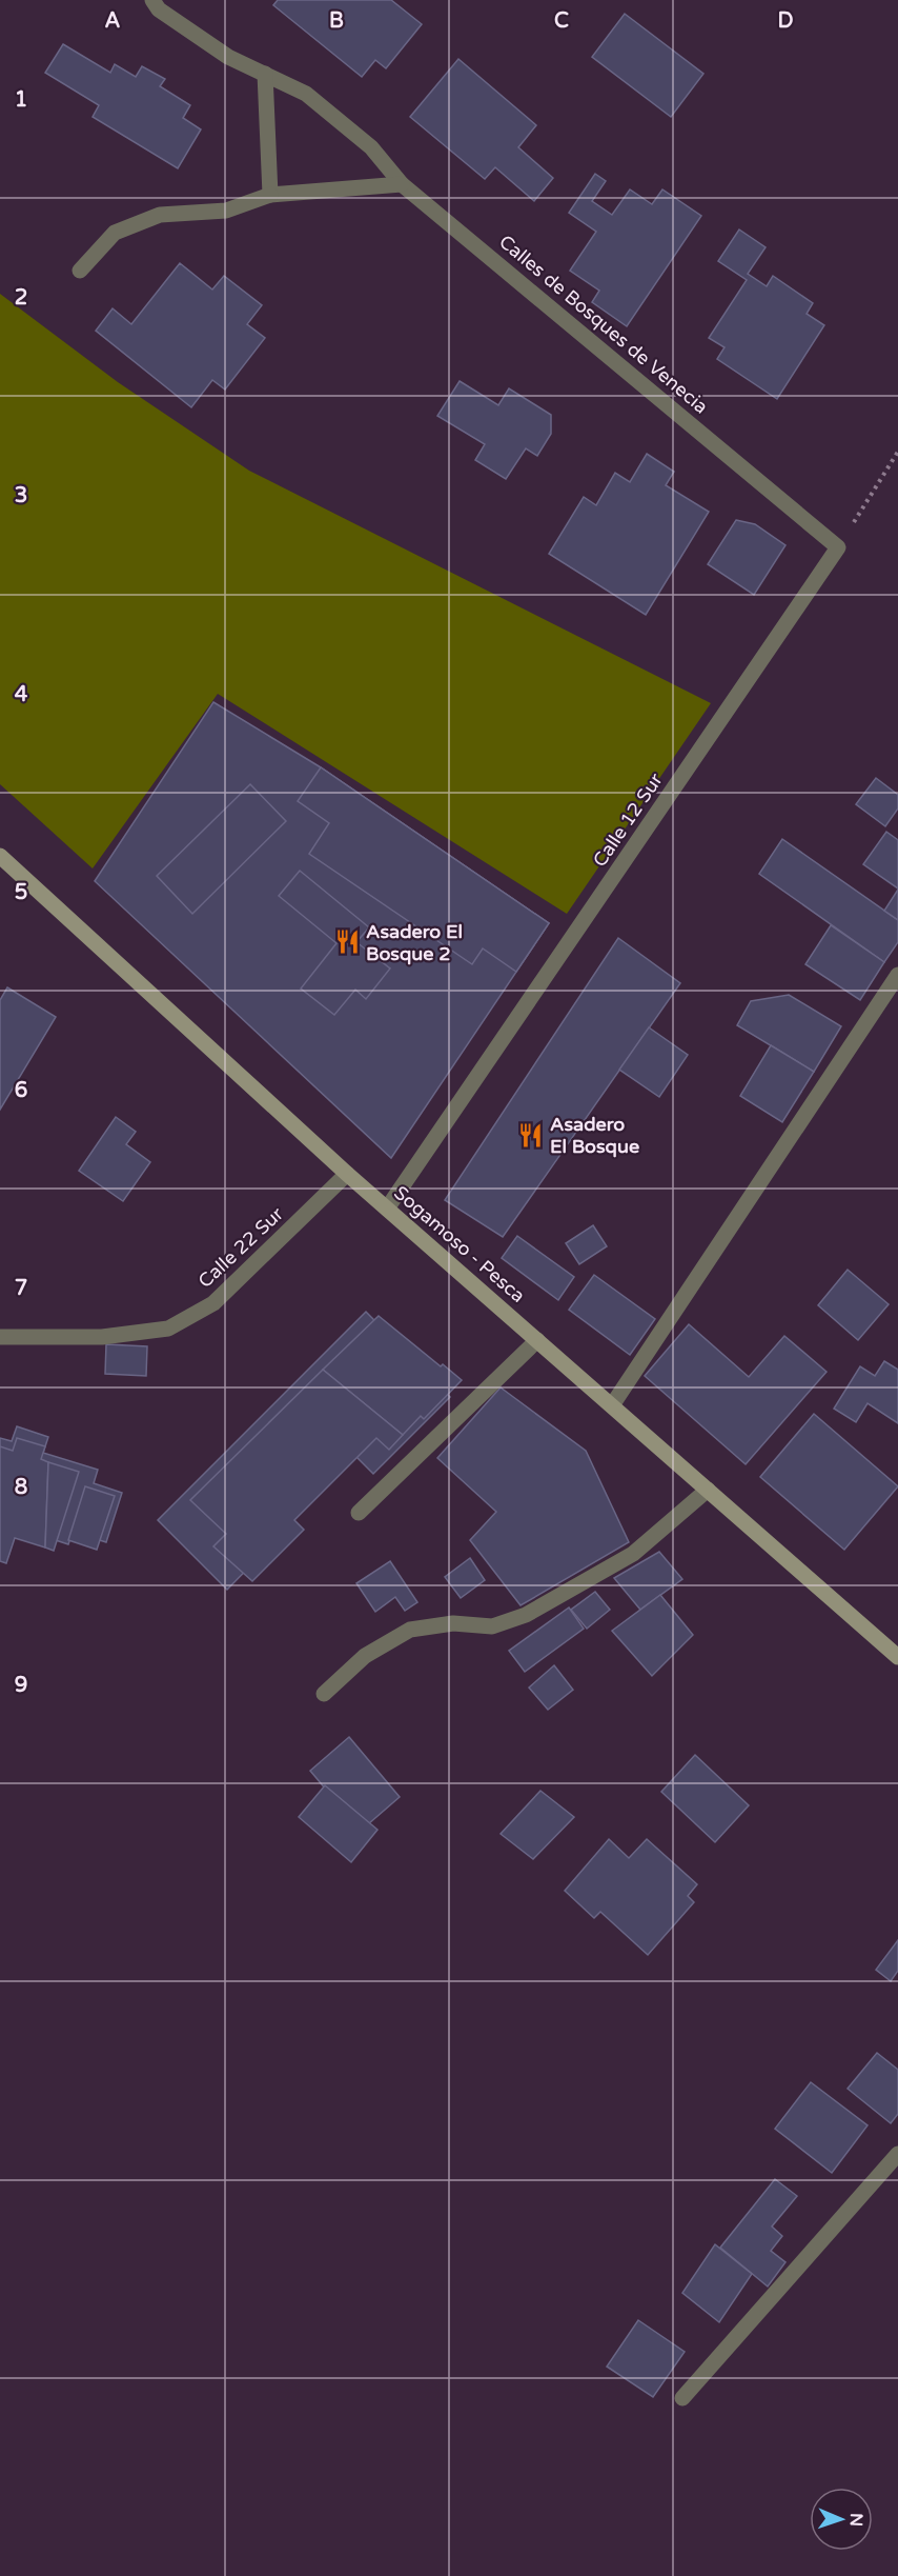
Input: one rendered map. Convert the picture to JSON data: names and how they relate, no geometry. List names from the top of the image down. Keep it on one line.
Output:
{"streets":{"main road":["Sogamoso - Pesca"],"street":["Calles de Bosques de Venecia","Calle 12 Sur","Calle 22 Sur"]},"crossings":[["Calles de Bosques de Venecia","Calle 12 Sur"],["Calle 12 Sur","Sogamoso - Pesca"],["Sogamoso - Pesca","Calle 22 Sur"]],"places":{"restaurant":["Asadero El Bosque 2","Asadero El Bosque"]},"north":"right","grid":{"columns":["A","B","C","D"],"rows":["1","2","3","4","5","6","7","8","9"]}}
